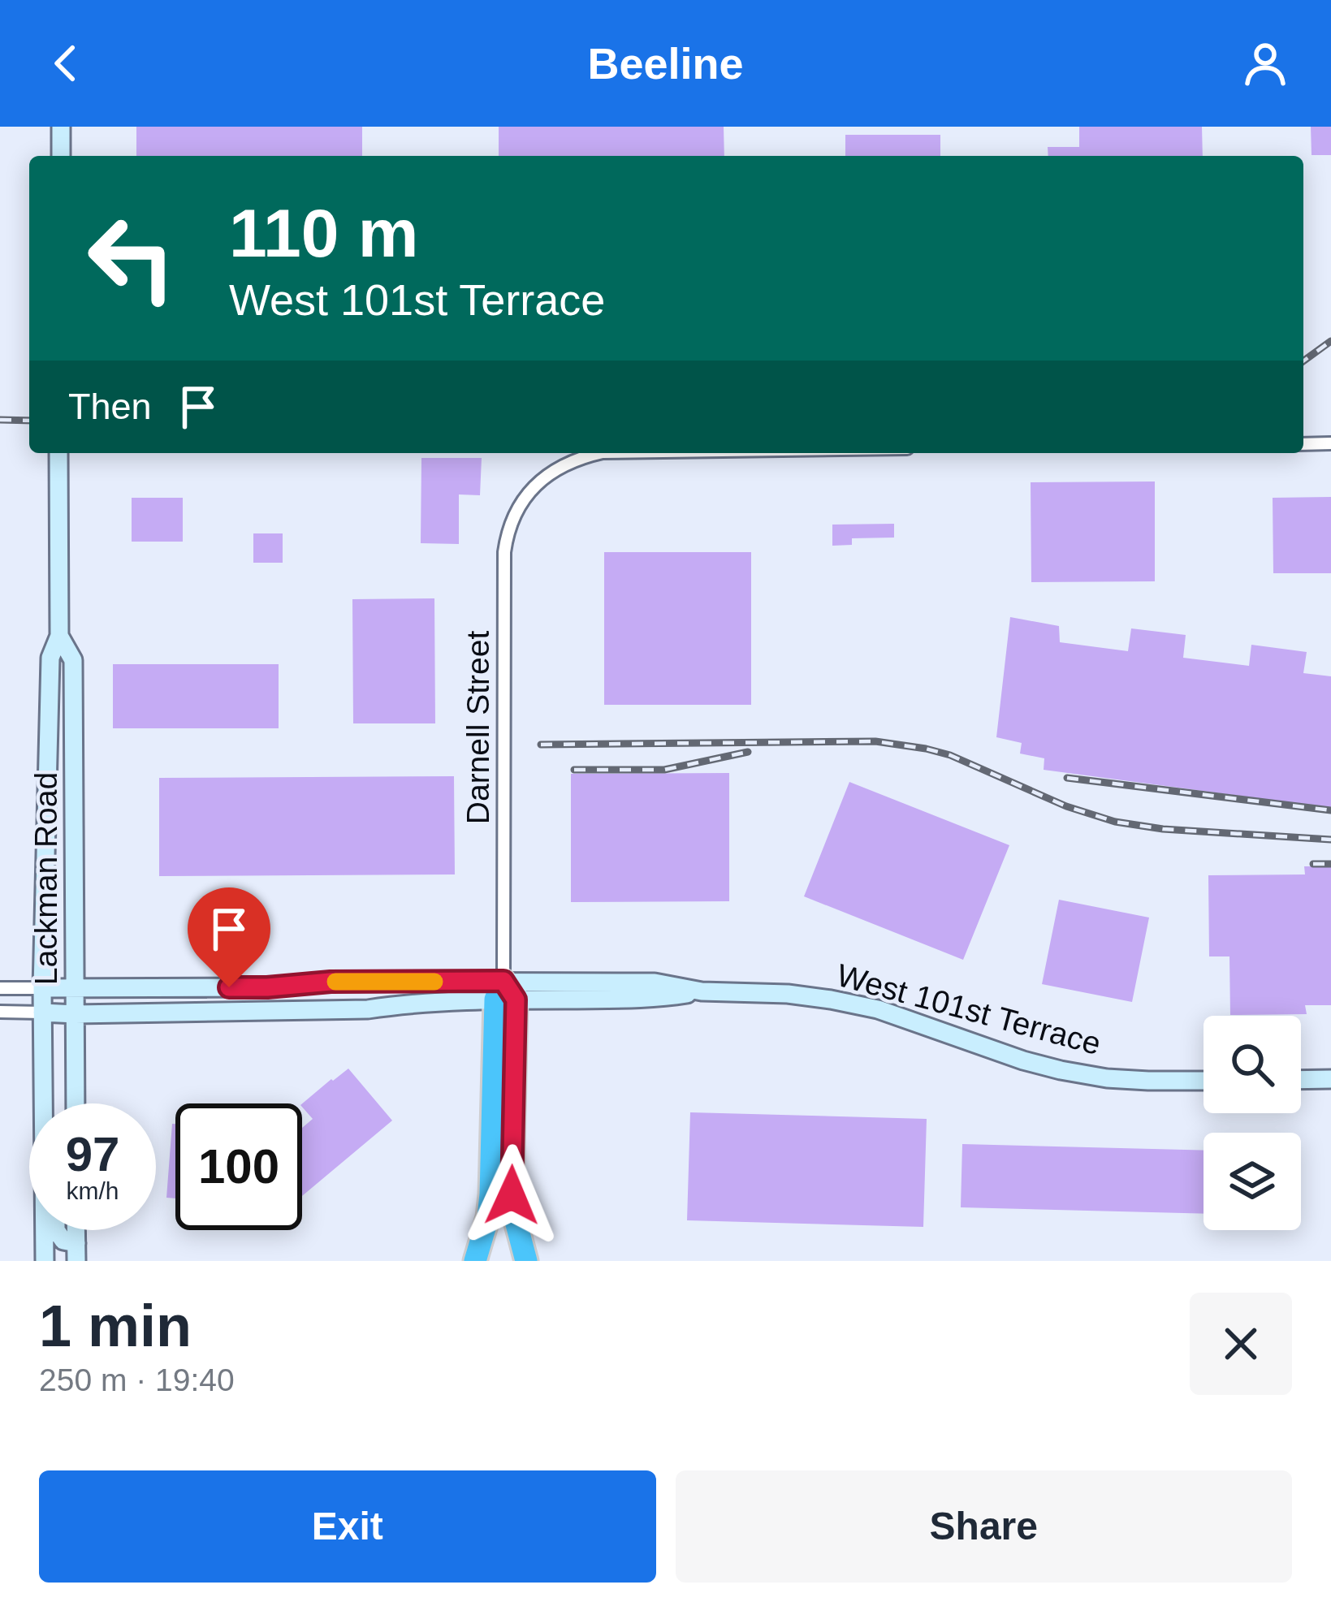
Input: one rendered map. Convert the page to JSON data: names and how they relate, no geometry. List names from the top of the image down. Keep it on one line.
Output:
{"streets":{"main road":["Lackman Road","West 101st Terrace"],"street":["Darnell Street"]},"crossings":[["Darnell Street","West 101st Terrace"],["Lackman Road","West 101st Terrace"]],"page":{"header":"Beeline","turn":["110 m","West 101st Terrace"],"then":"Then","speed":"97 km/h","limit":"100","heading":["1 min","250 m · 19:40"],"buttons":["Exit","Share"]}}
